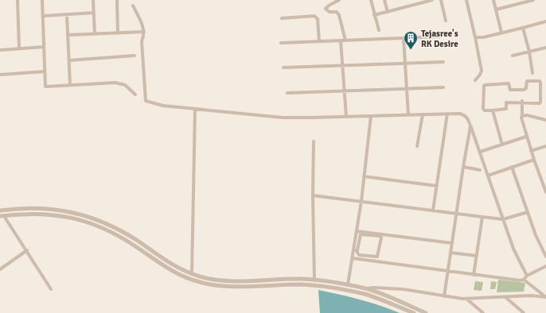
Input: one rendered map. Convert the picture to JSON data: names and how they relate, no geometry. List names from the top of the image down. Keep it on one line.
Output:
{"places":{"building":["Tejasree's RK Desire"]}}
